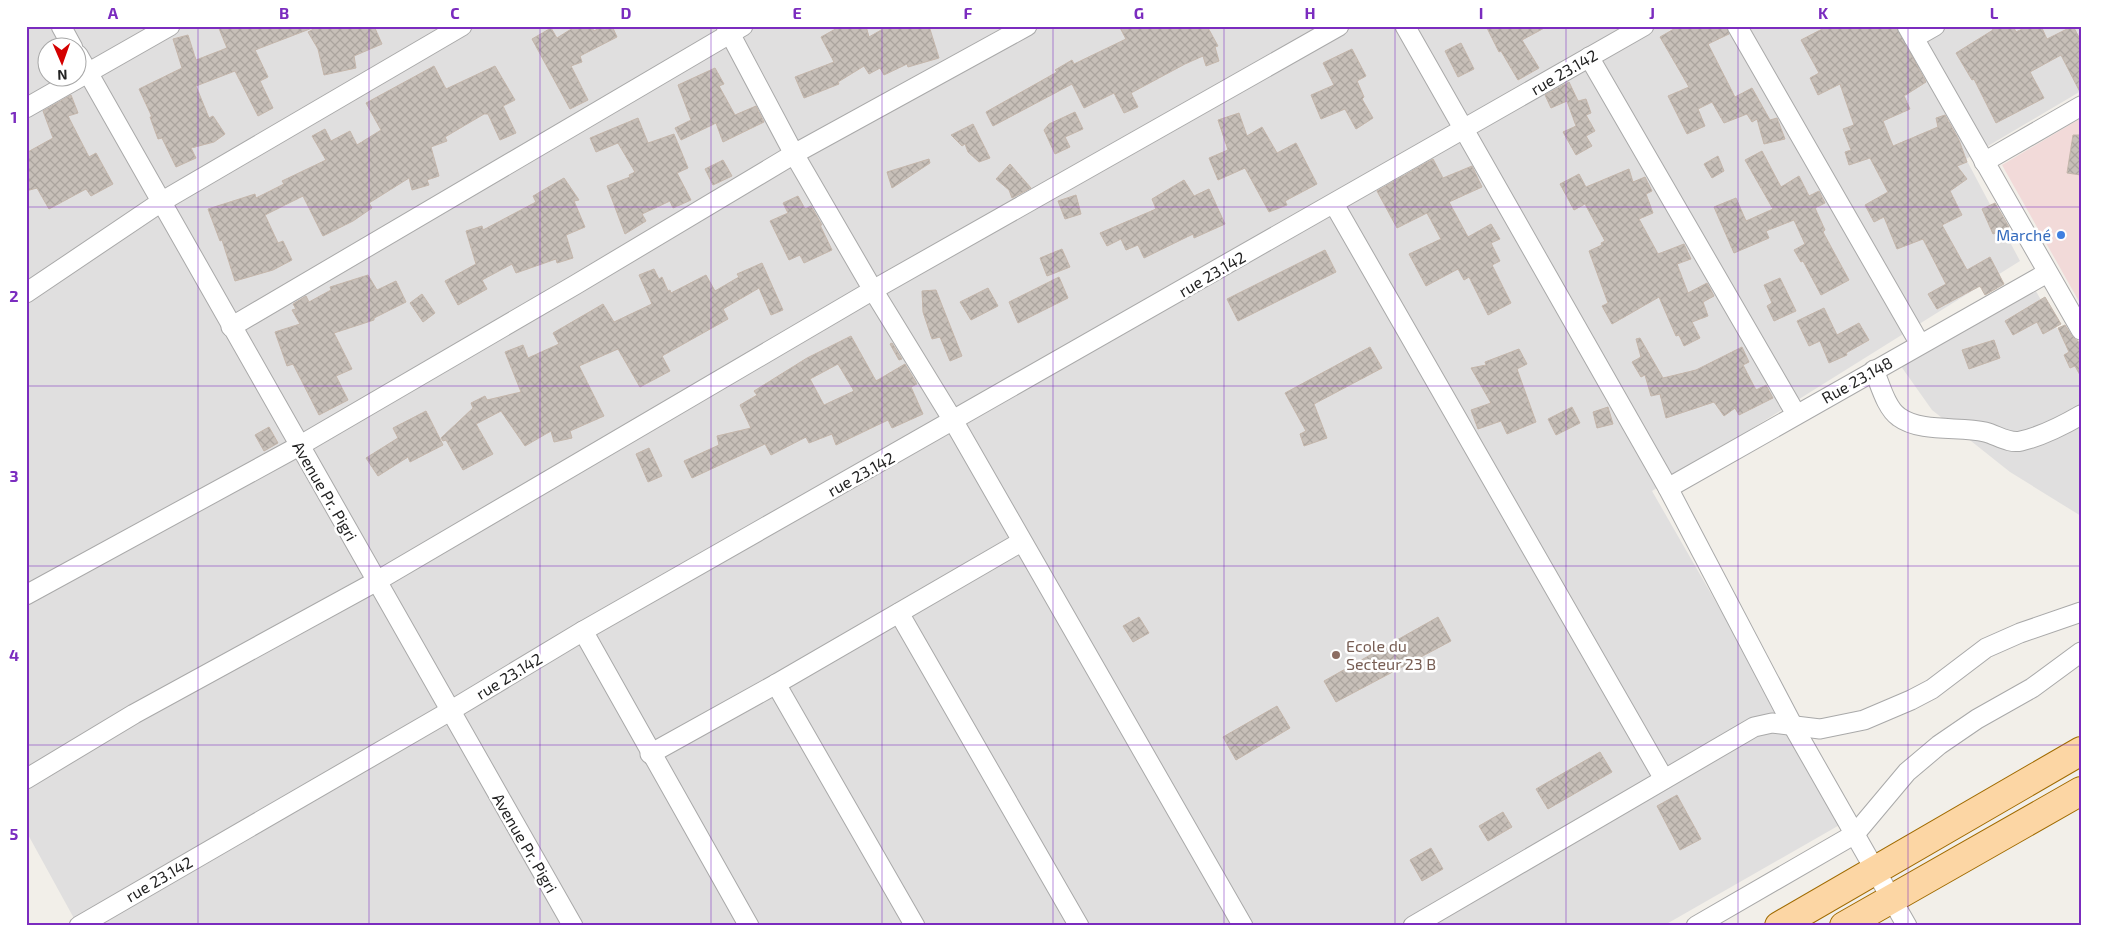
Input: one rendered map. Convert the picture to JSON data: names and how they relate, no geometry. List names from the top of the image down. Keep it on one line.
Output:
{"streets":{"street":["rue 23.142","Rue 23.148","Avenue Pr. Pigri"]},"crossings":[["rue 23.142","Avenue Pr. Pigri"]],"places":["Marché","Ecole du Secteur 23 B"],"north":"bottom","grid":{"columns":["A","B","C","D","E","F","G","H","I","J","K","L"],"rows":["1","2","3","4","5"]}}
